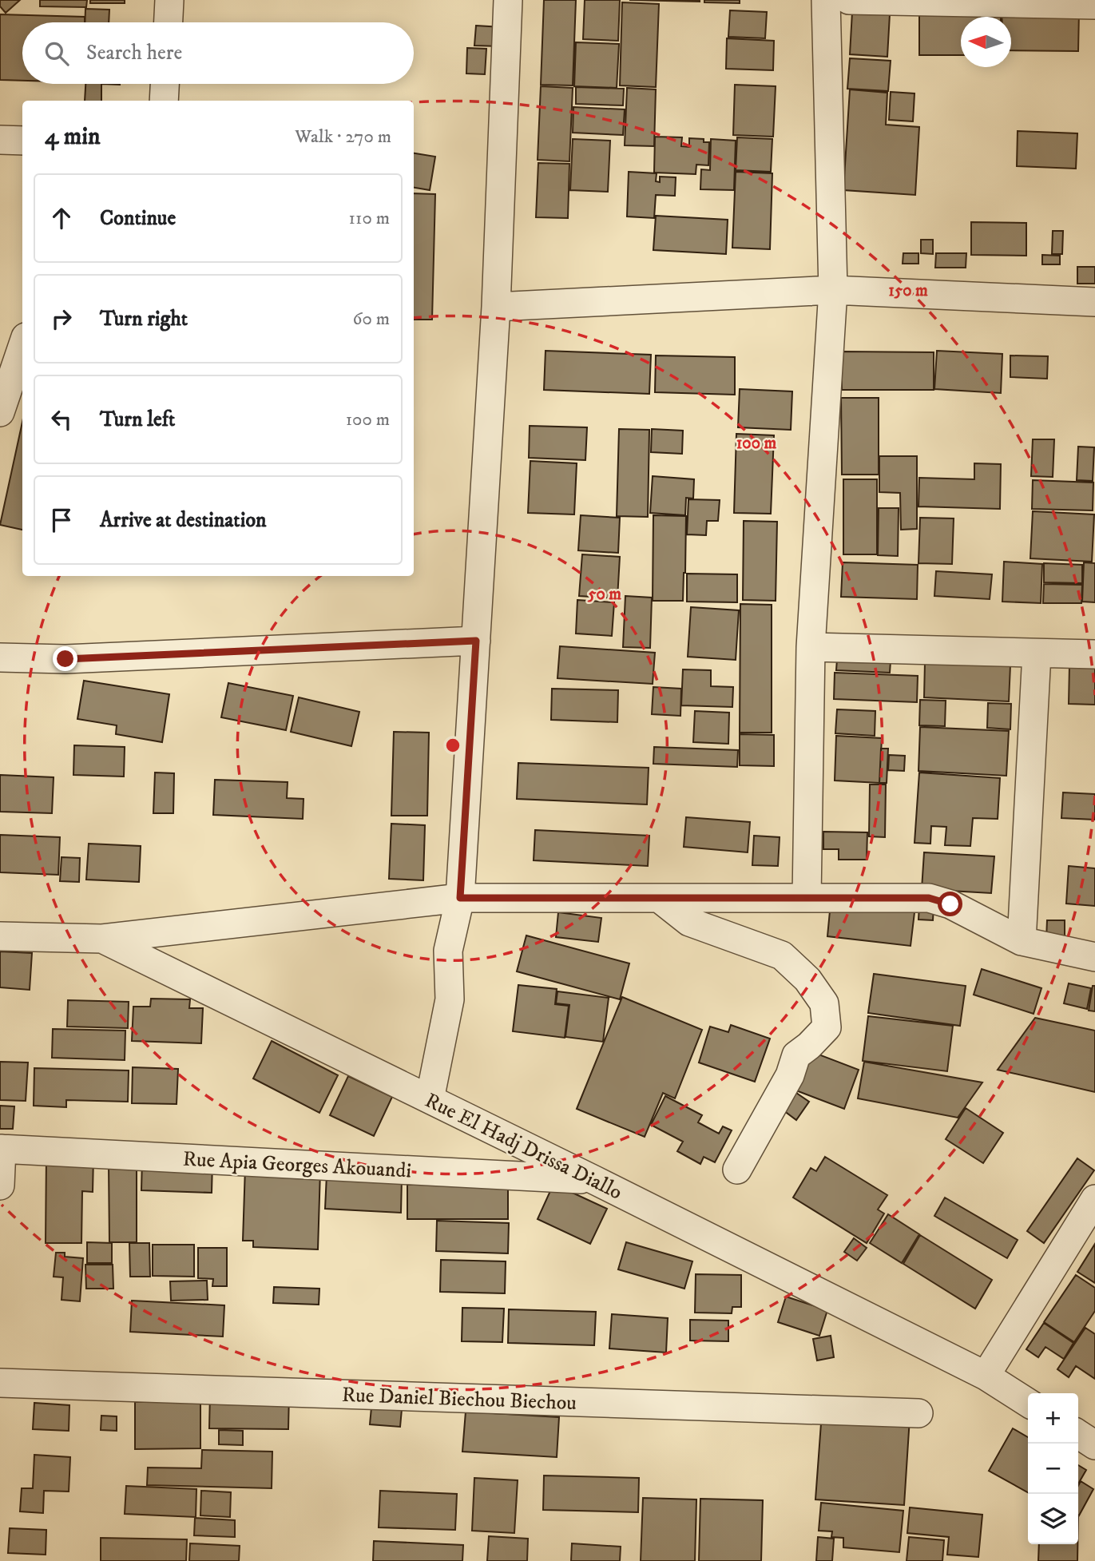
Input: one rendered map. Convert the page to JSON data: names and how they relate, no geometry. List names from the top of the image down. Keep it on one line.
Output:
{"streets":{"street":["Rue El Hadj Drissa Diallo","Rue Apia Georges Akouandi","Rue Daniel Biechou Biechou"]},"crossings":[["Rue El Hadj Drissa Diallo","Rue Apia Georges Akouandi"]],"north":"left","page":{"search":"Search here","heading":["4 min","Walk · 270 m"],"list":[["Continue","110 m"],["Turn right","60 m"],["Turn left","100 m"],"Arrive at destination"],"map_buttons":["+","−"]},"rings":["150 m","100 m","50 m"]}
